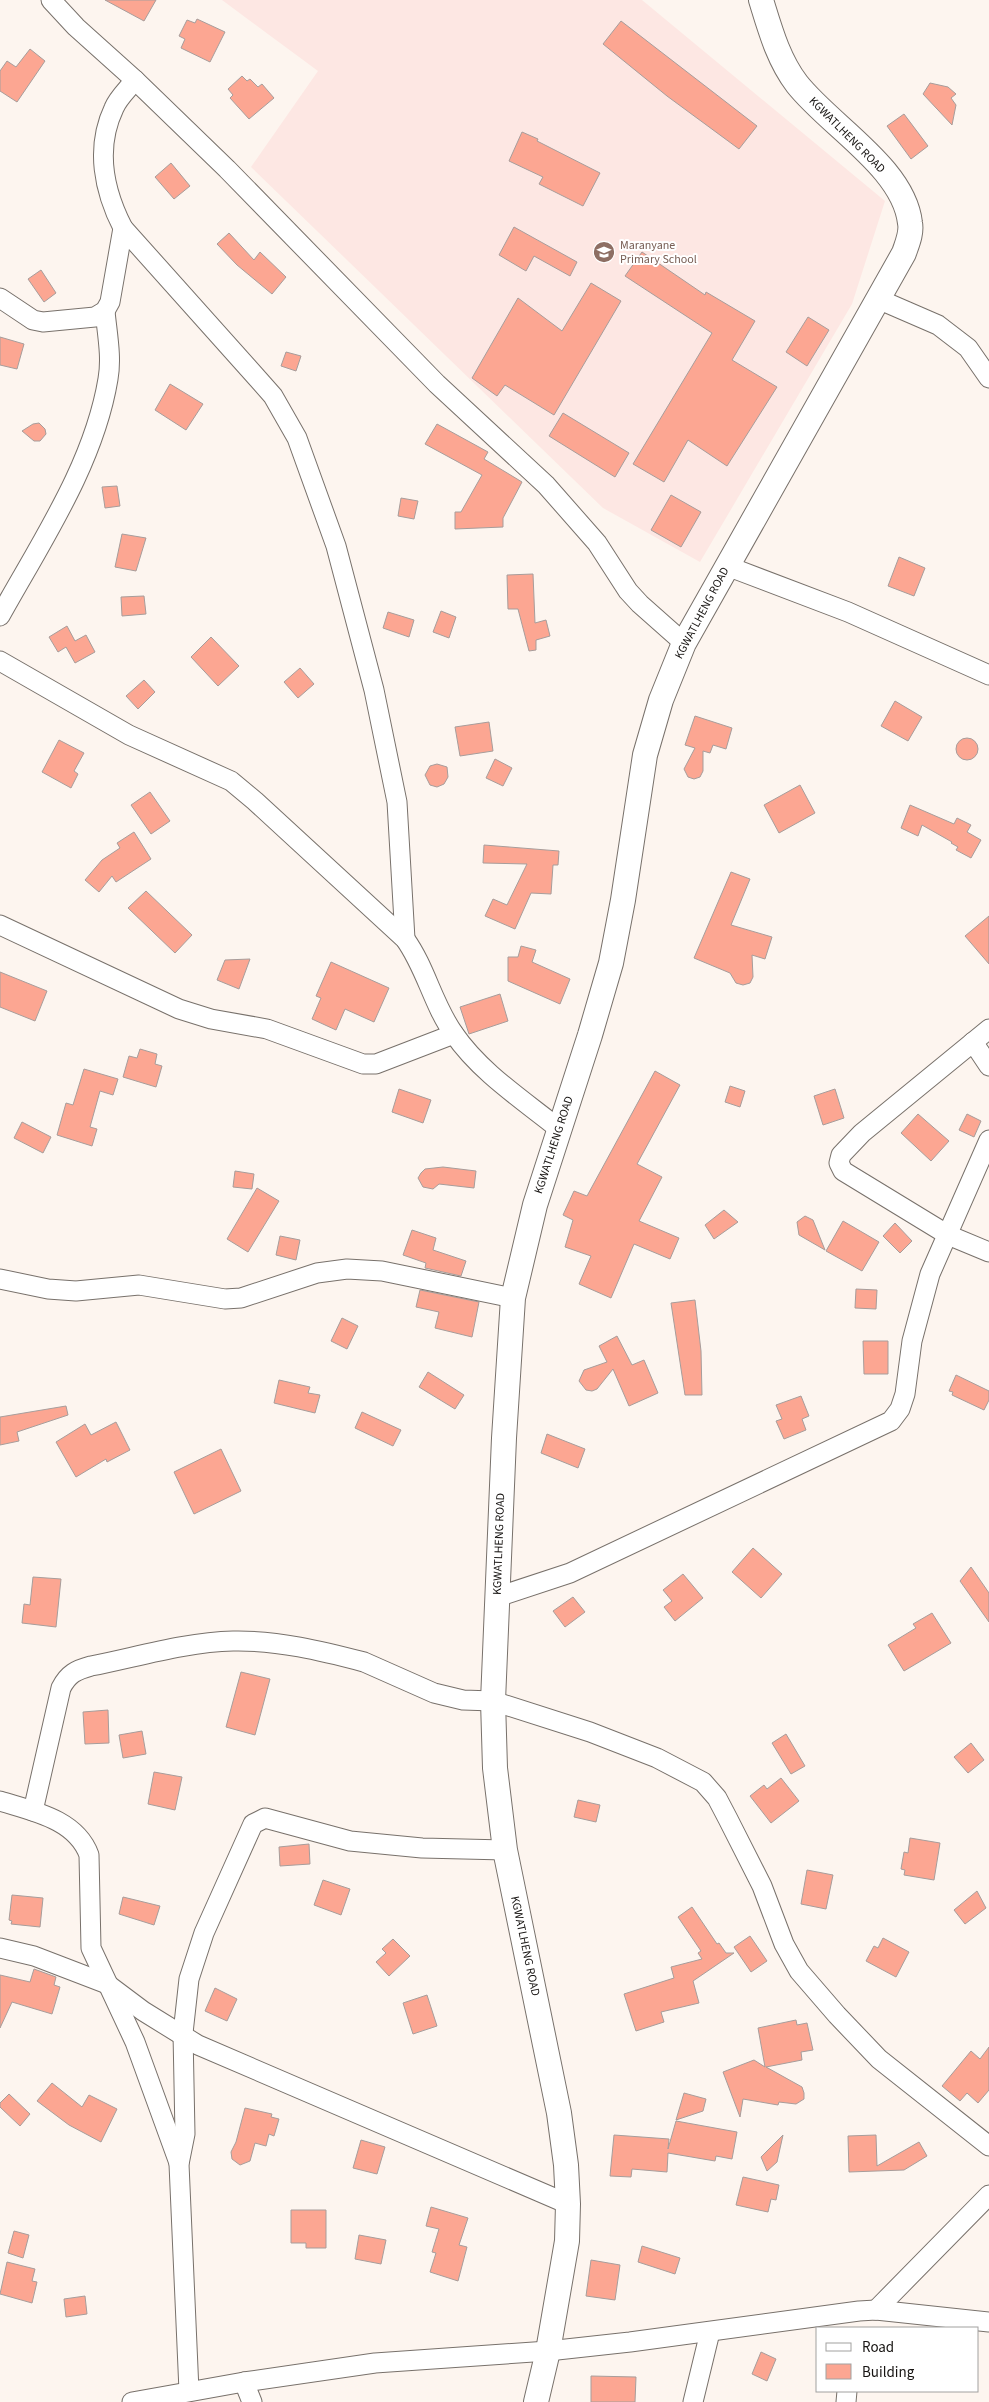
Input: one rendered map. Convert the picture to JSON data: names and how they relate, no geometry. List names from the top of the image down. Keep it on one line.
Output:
{"streets":{"street":["KGWATLHENG ROAD"]},"places":{"school or university":["Maranyane Primary School"]},"legend":["Road","Building"]}
